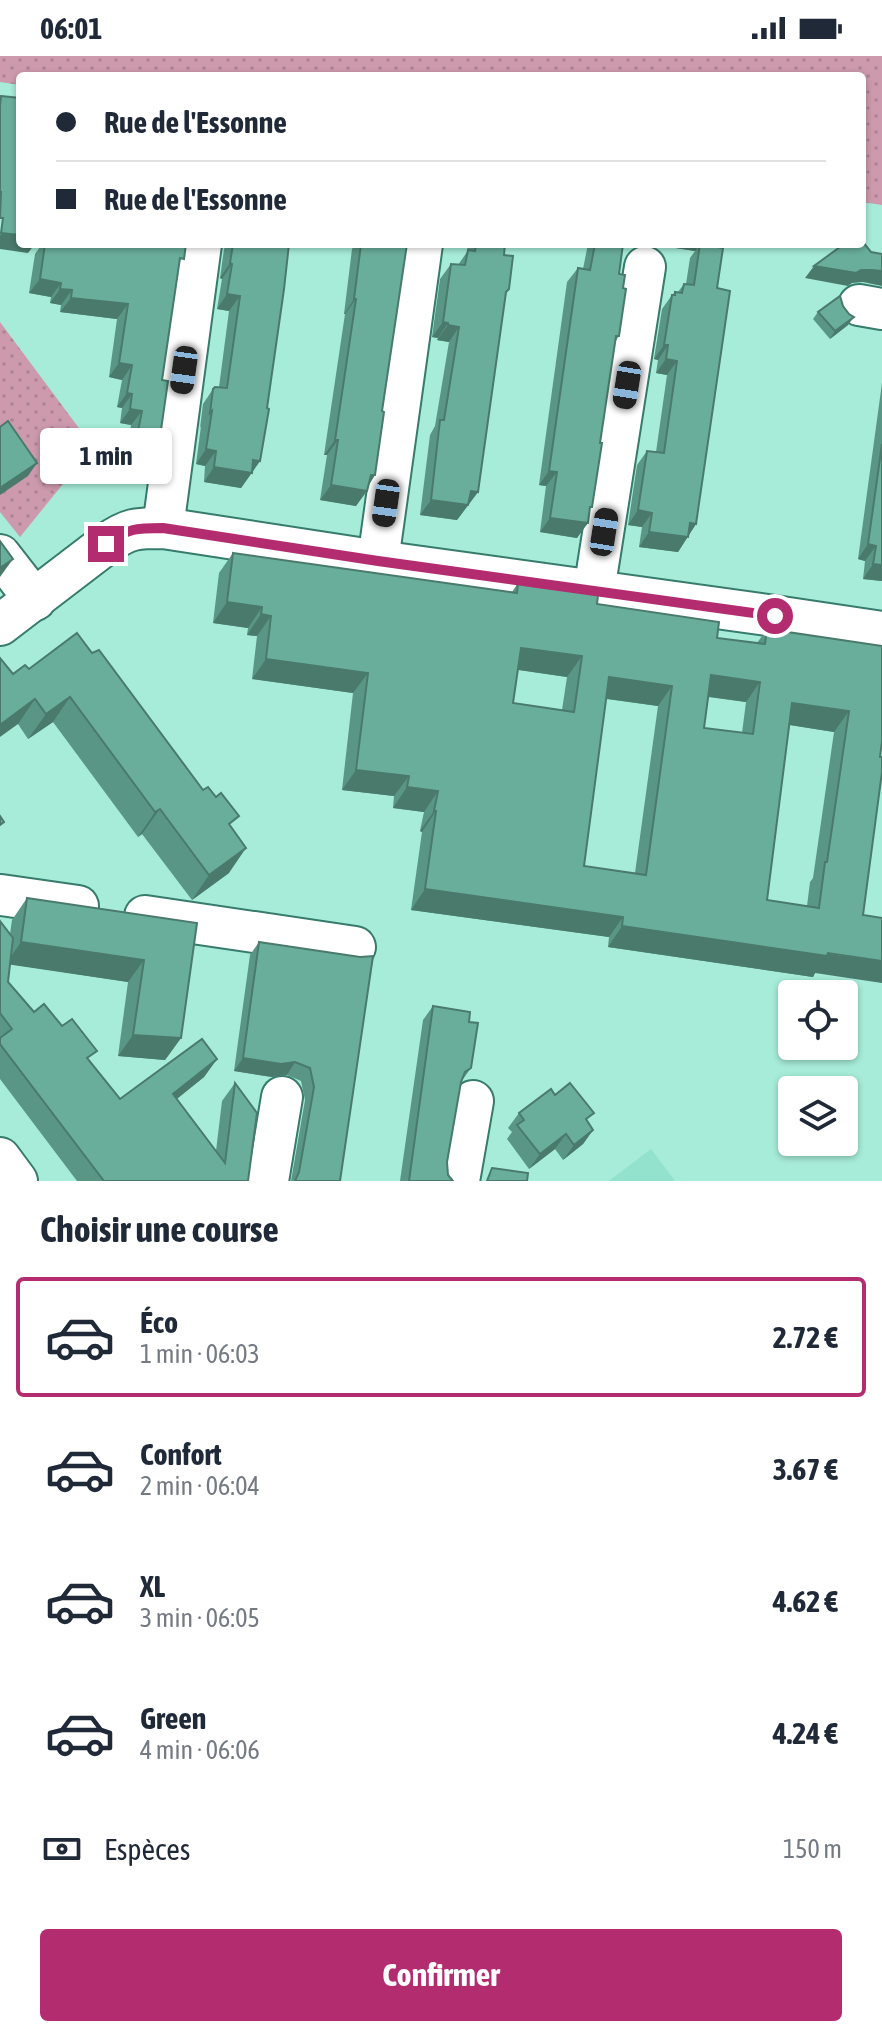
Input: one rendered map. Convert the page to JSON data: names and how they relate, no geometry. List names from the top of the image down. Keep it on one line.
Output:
{"page":{"status":"06:01","banner":["Rue de l'Essonne","Rue de l'Essonne"],"bubble":"1 min","heading":"Choisir une course","list":[{"name":"Éco","note":"1 min · 06:03","value":"2.72 €"},{"name":"Confort","note":"2 min · 06:04","value":"3.67 €"},{"name":"XL","note":"3 min · 06:05","value":"4.62 €"},{"name":"Green","note":"4 min · 06:06","value":"4.24 €"}],"pay":["Espèces","150 m"],"buttons":"Confirmer"}}
